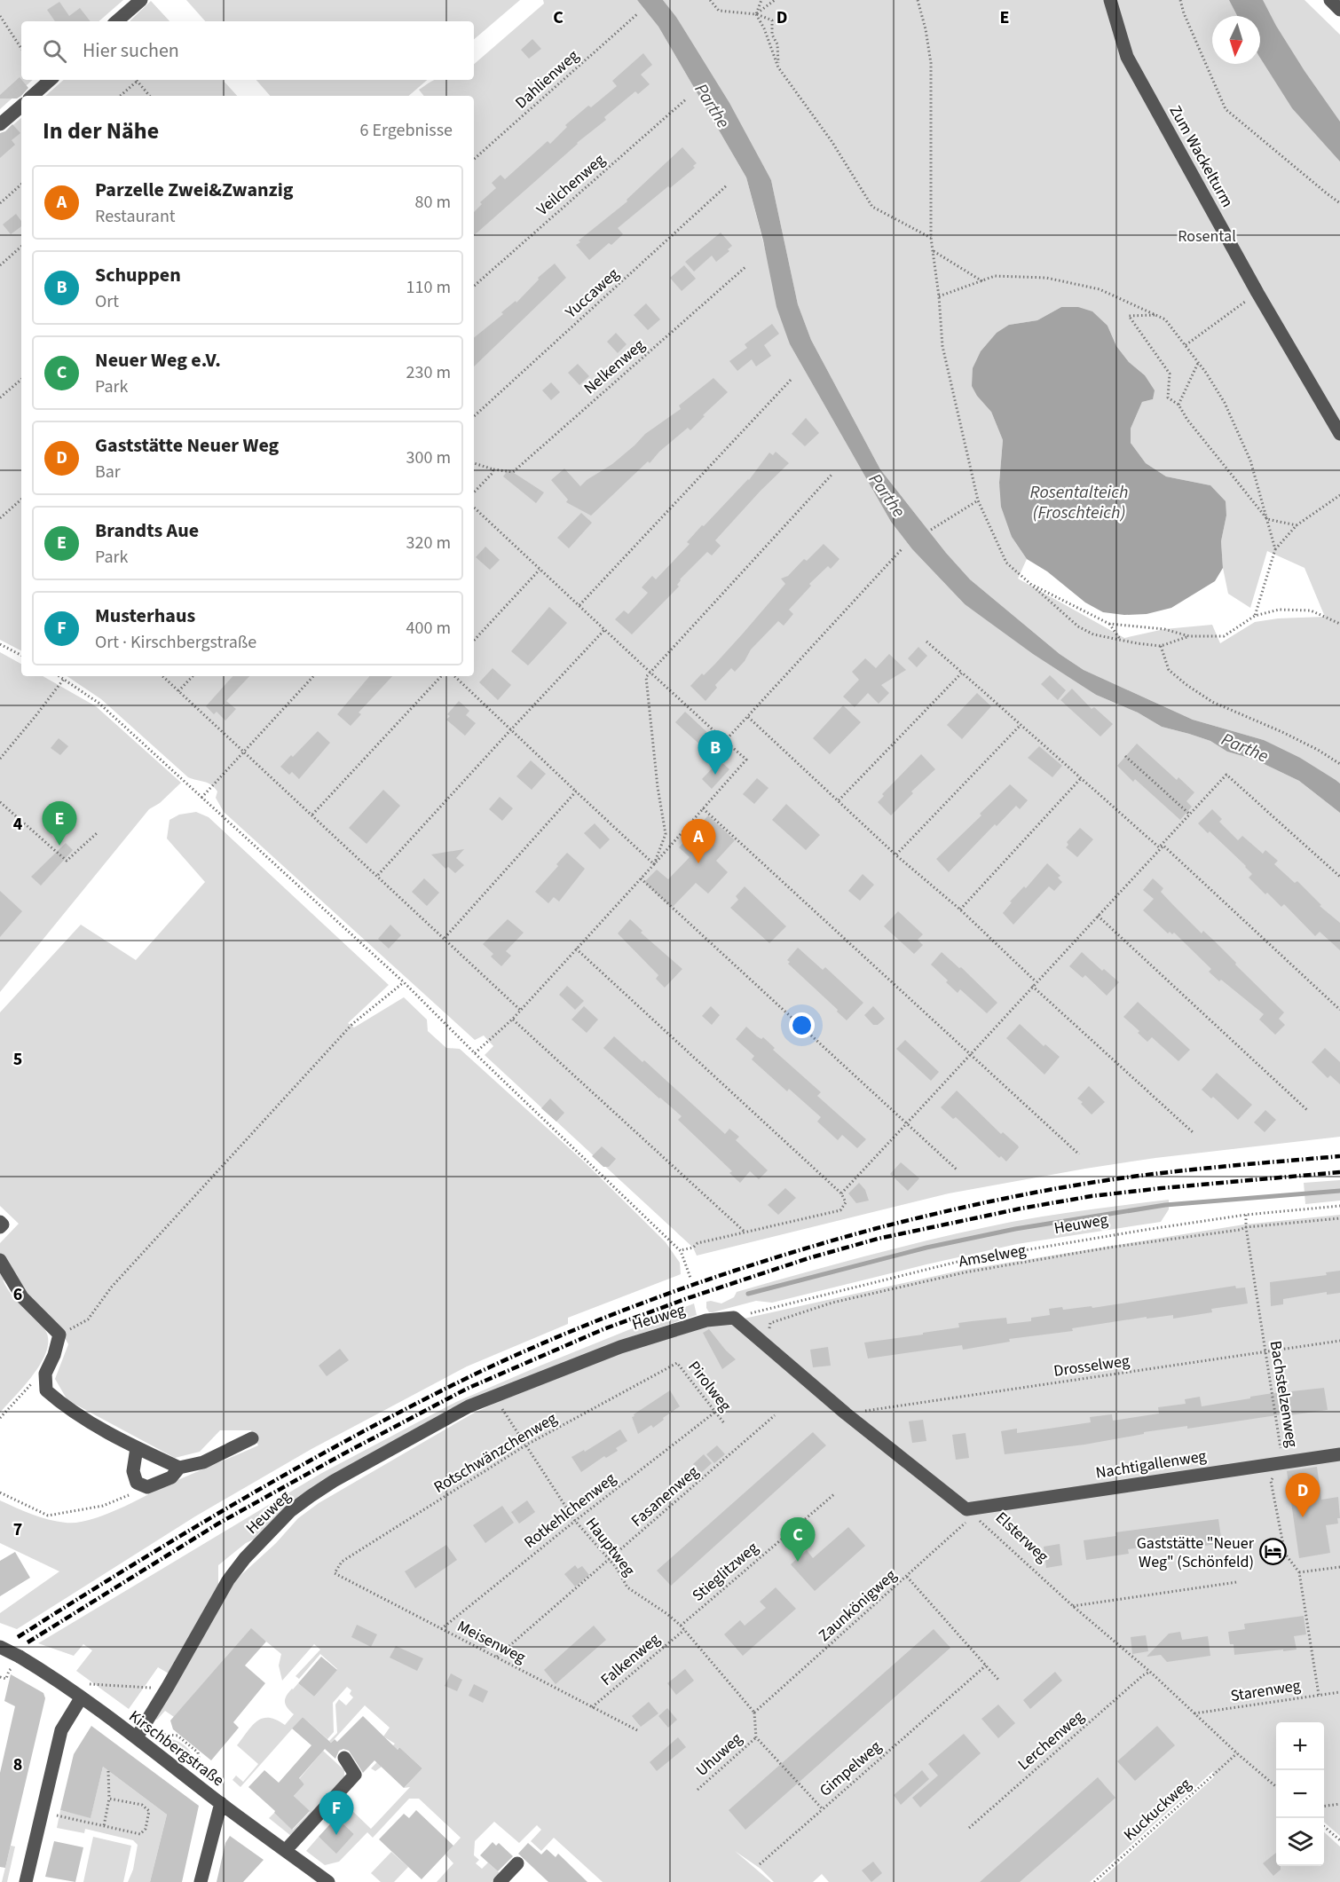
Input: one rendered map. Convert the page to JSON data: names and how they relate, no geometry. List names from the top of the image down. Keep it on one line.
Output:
{"streets":{"street":["Zum Wackelturm","Heuweg","Nachtigallenweg","Kirschbergstraße"],"path":["Dahlienweg","Veilchenweg","Yuccaweg","Nelkenweg","Amselweg","Drosselweg","Pirolweg","Bachstelzenweg","Rotschwänzchenweg","Fasanenweg","Rotkehlchenweg","Elsterweg","Hauptweg","Stieglitzweg","Zaunkönigweg","Meisenweg","Falkenweg","Starenweg","Lerchenweg","Uhuweg","Gimpelweg","Kuckuckweg"]},"crossings":[["Heuweg","Bachstelzenweg"],["Heuweg","Hauptweg"],["Heuweg","Kirschbergstraße"],["Amselweg","Bachstelzenweg"],["Drosselweg","Bachstelzenweg"],["Pirolweg","Rotschwänzchenweg"],["Pirolweg","Rotkehlchenweg"],["Bachstelzenweg","Nachtigallenweg"],["Bachstelzenweg","Starenweg"],["Rotschwänzchenweg","Hauptweg"],["Rotschwänzchenweg","Meisenweg"],["Nachtigallenweg","Elsterweg"],["Nachtigallenweg","Zaunkönigweg"],["Fasanenweg","Hauptweg"],["Fasanenweg","Meisenweg"],["Rotkehlchenweg","Hauptweg"],["Rotkehlchenweg","Meisenweg"],["Elsterweg","Zaunkönigweg"],["Elsterweg","Starenweg"],["Elsterweg","Lerchenweg"],["Elsterweg","Kuckuckweg"],["Hauptweg","Stieglitzweg"],["Hauptweg","Zaunkönigweg"],["Hauptweg","Falkenweg"],["Meisenweg","Falkenweg"],["Uhuweg","Gimpelweg"]],"water":["Parthe","Rosentalteich (Froschteich)"],"parks":["Rosental"],"places":{"hotel":["Gaststätte \"Neuer Weg\" (Schönfeld)"]},"north":"bottom","page":{"search":"Hier suchen","heading":["In der Nähe","6 Ergebnisse"],"list":[{"mark":"A","name":"Parzelle Zwei&Zwanzig","note":"Restaurant","value":"80 m"},{"mark":"B","name":"Schuppen","note":"Ort","value":"110 m"},{"mark":"C","name":"Neuer Weg e.V.","note":"Park","value":"230 m"},{"mark":"D","name":"Gaststätte Neuer Weg","note":"Bar","value":"300 m"},{"mark":"E","name":"Brandts Aue","note":"Park","value":"320 m"},{"mark":"F","name":"Musterhaus","note":"Ort · Kirschbergstraße","value":"400 m"}],"pins":["B","E","A","D","C","F"],"map_buttons":["+","−"]},"grid":{"columns":["C","D","E"],"rows":["4","5","6","7","8"]}}
